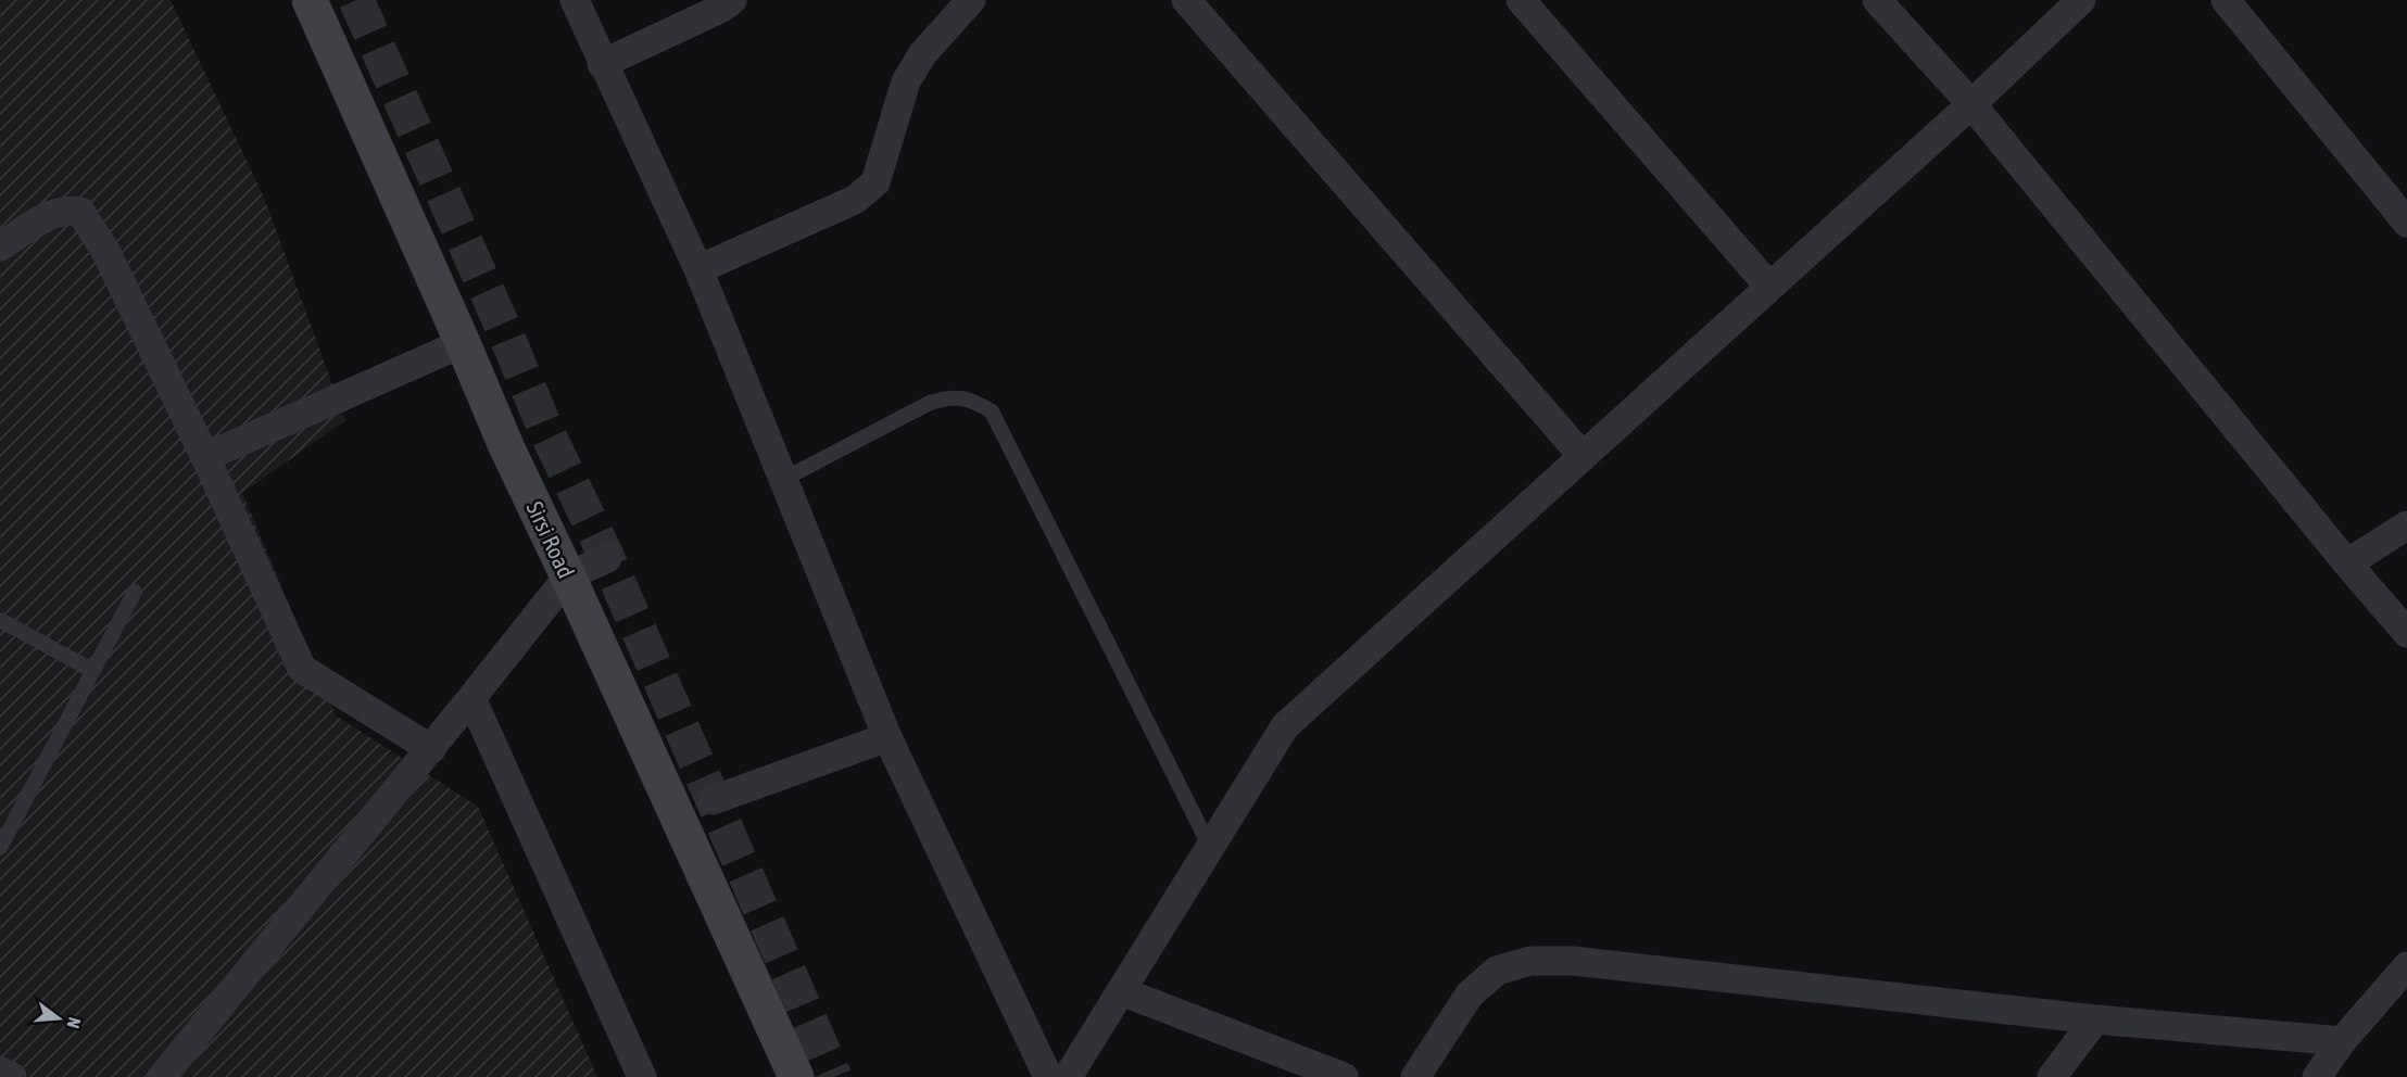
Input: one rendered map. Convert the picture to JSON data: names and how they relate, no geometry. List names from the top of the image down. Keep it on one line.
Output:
{"streets":{"main road":["Sirsi Road"]},"north":"right"}
